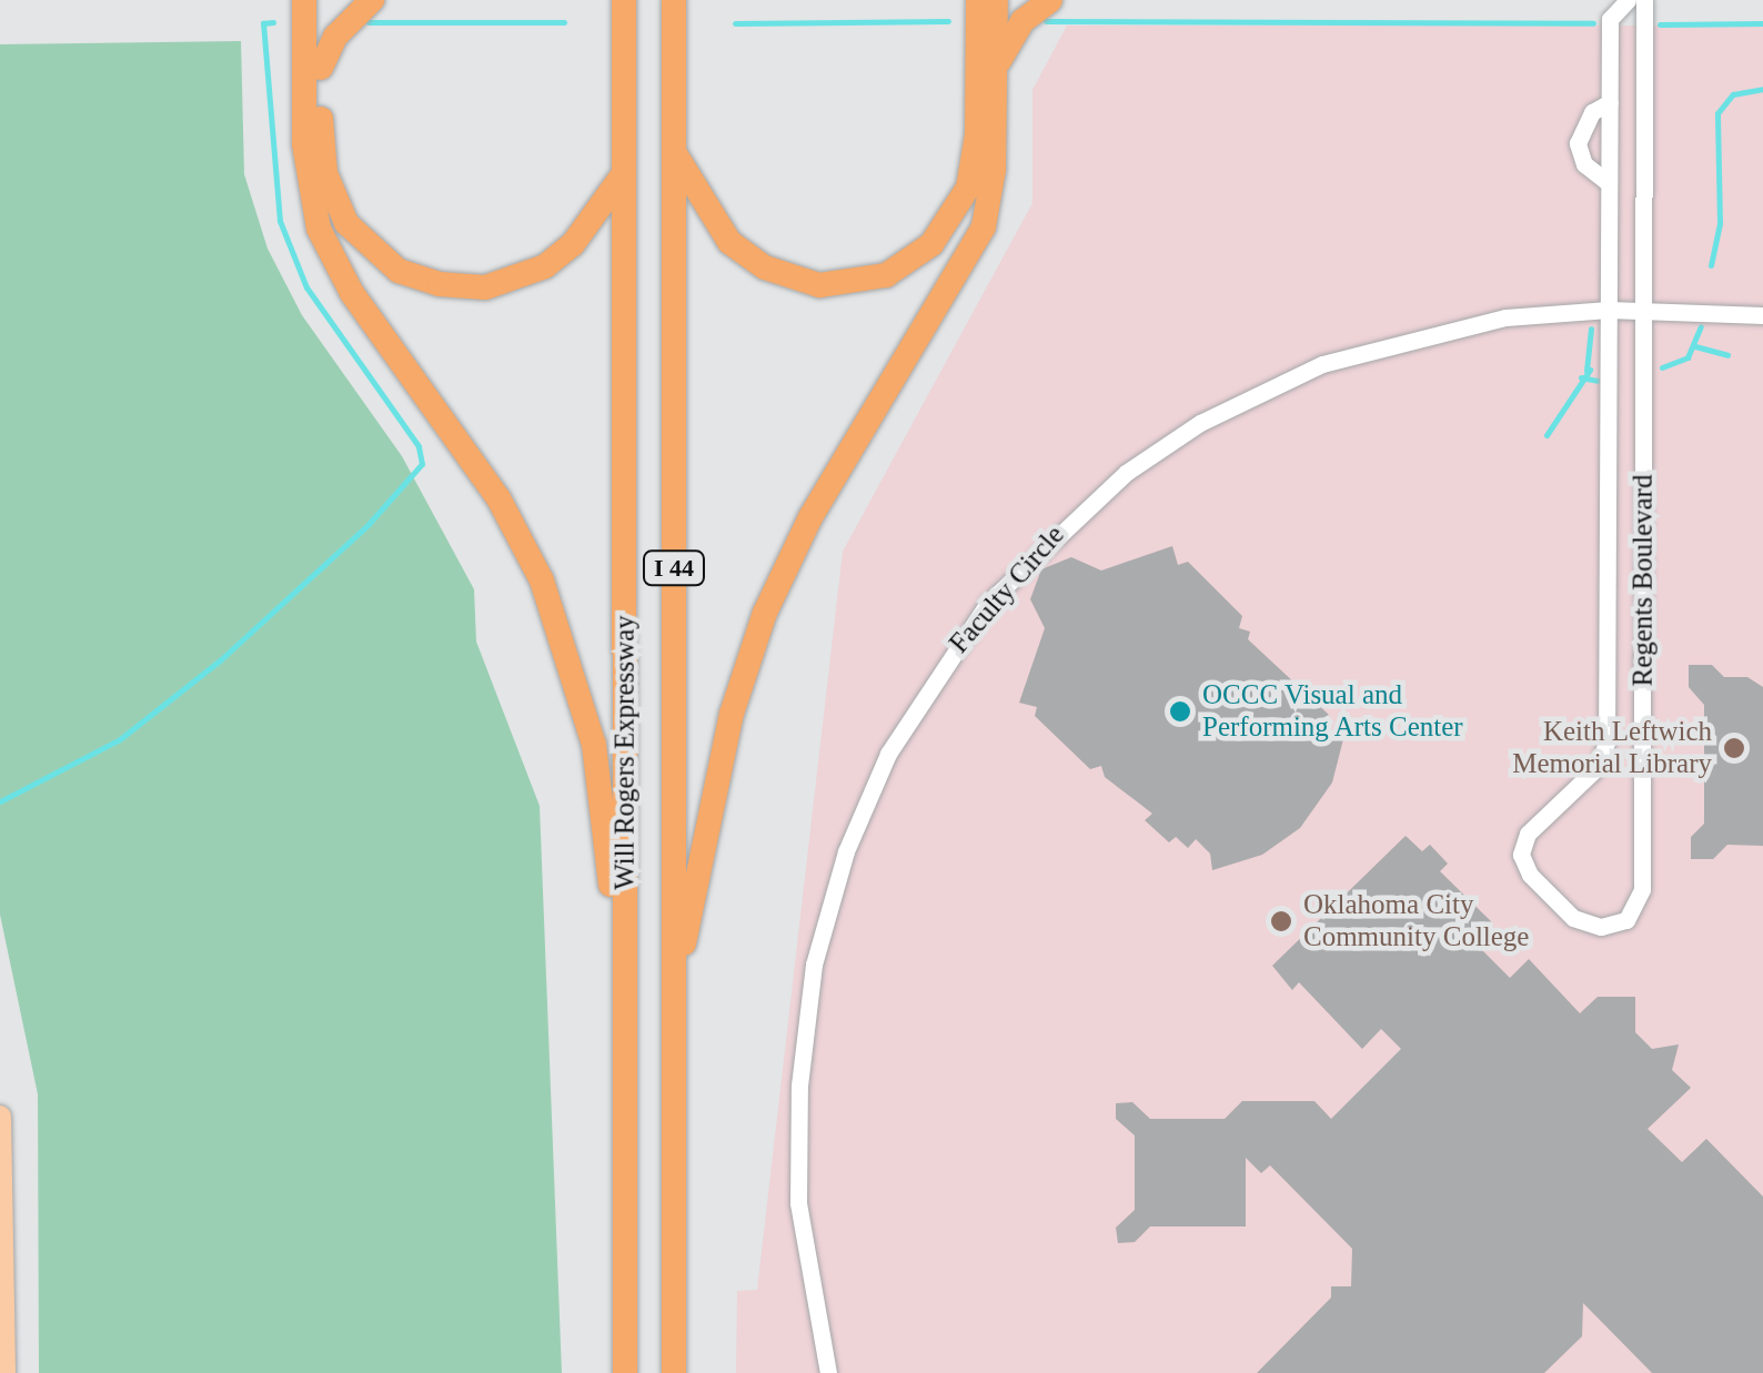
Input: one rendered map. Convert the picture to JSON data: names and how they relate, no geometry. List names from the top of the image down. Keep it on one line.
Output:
{"streets":{"highway":["I 44","Will Rogers Expressway"],"street":["Regents Boulevard","Faculty Circle"]},"crossings":[["Regents Boulevard","Faculty Circle"]],"places":["OCCC Visual and Performing Arts Center","Keith Leftwich Memorial Library","Oklahoma City Community College"]}
